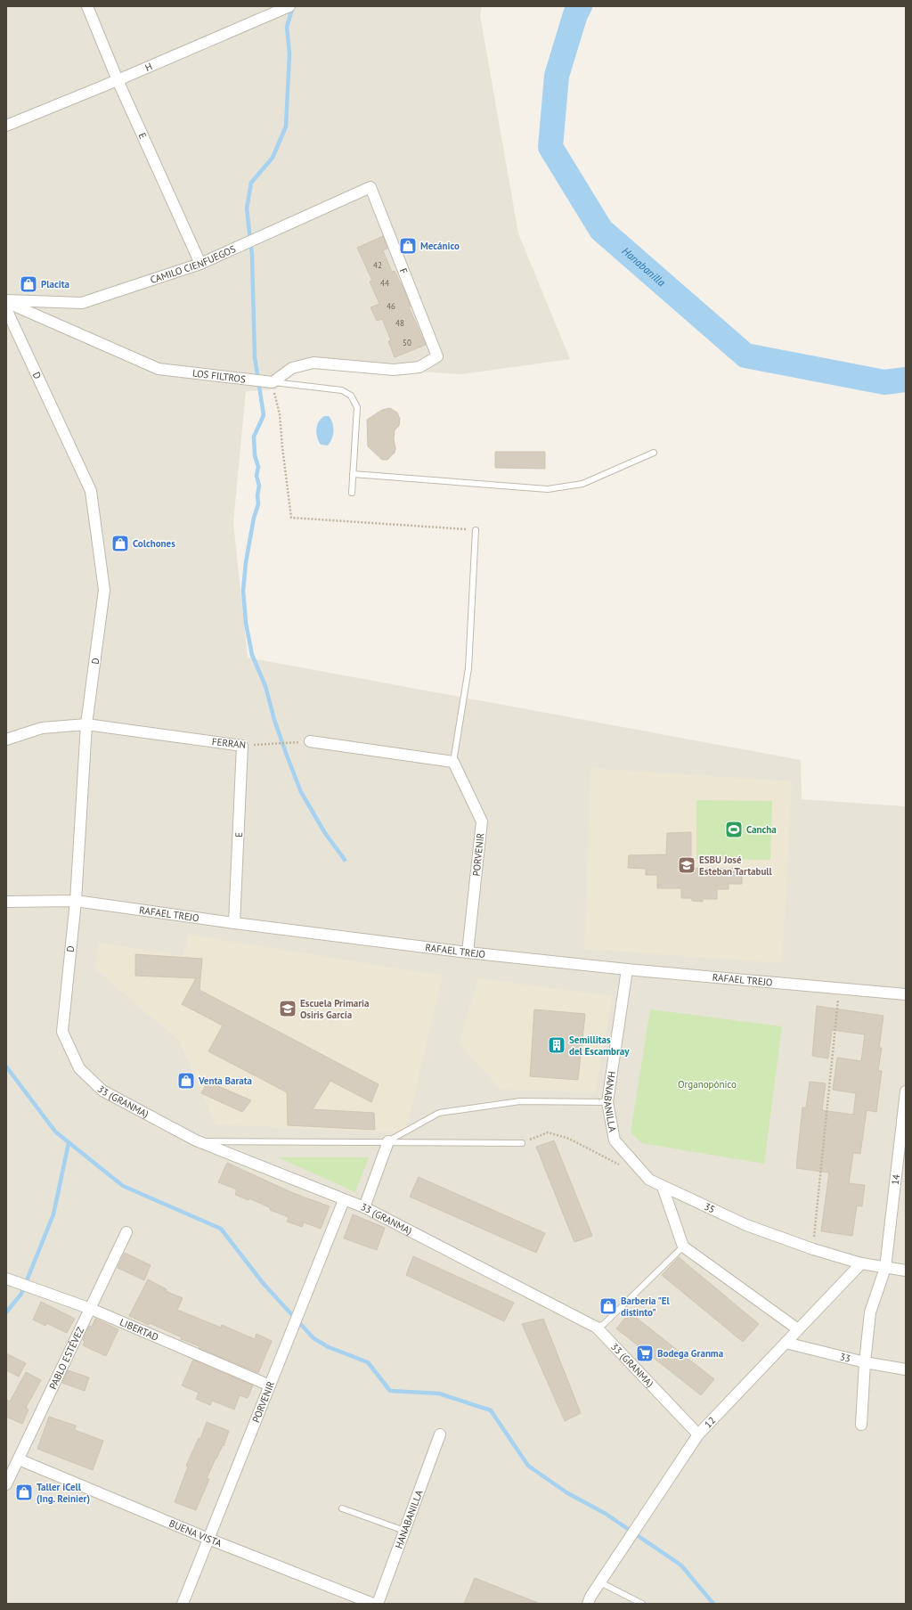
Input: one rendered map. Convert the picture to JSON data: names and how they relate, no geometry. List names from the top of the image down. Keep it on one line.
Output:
{"streets":{"street":["H","E","CAMILO CIENFUEGOS","F","D","LOS FILTROS","FERRAN","PORVENIR","RAFAEL TREJO","33 (GRANMA)","HANABANILLA","14","35","LIBERTAD","33","PABLO ESTÉVEZ","12","BUENA VISTA"]},"crossings":[["H","E"],["E","CAMILO CIENFUEGOS"],["E","FERRAN"],["E","RAFAEL TREJO"],["CAMILO CIENFUEGOS","F"],["CAMILO CIENFUEGOS","LOS FILTROS"],["F","LOS FILTROS"],["D","FERRAN"],["D","RAFAEL TREJO"],["D","33 (GRANMA)"],["PORVENIR","RAFAEL TREJO"],["PORVENIR","33 (GRANMA)"],["PORVENIR","LIBERTAD"],["PORVENIR","BUENA VISTA"],["RAFAEL TREJO","HANABANILLA"],["33 (GRANMA)","12"],["HANABANILLA","35"],["14","35"],["14","33"],["35","12"],["LIBERTAD","PABLO ESTÉVEZ"],["33","12"],["PABLO ESTÉVEZ","BUENA VISTA"]],"water":["Hanabanilla"],"parks":["Organopónico"],"places":{"shop":["Mecánico","Placita","Colchones","Venta Barata","Barberia \"El distinto\"","Taller iCell (Ing. Reinier)"],"sports":["Cancha"],"school or university":["ESBU José Esteban Tartabull","Escuela Primaria Osiris García"],"building":["Semillitas del Escambray"],"supermarket":["Bodega Granma"]},"house_numbers":["42","44","46","48","50"]}
